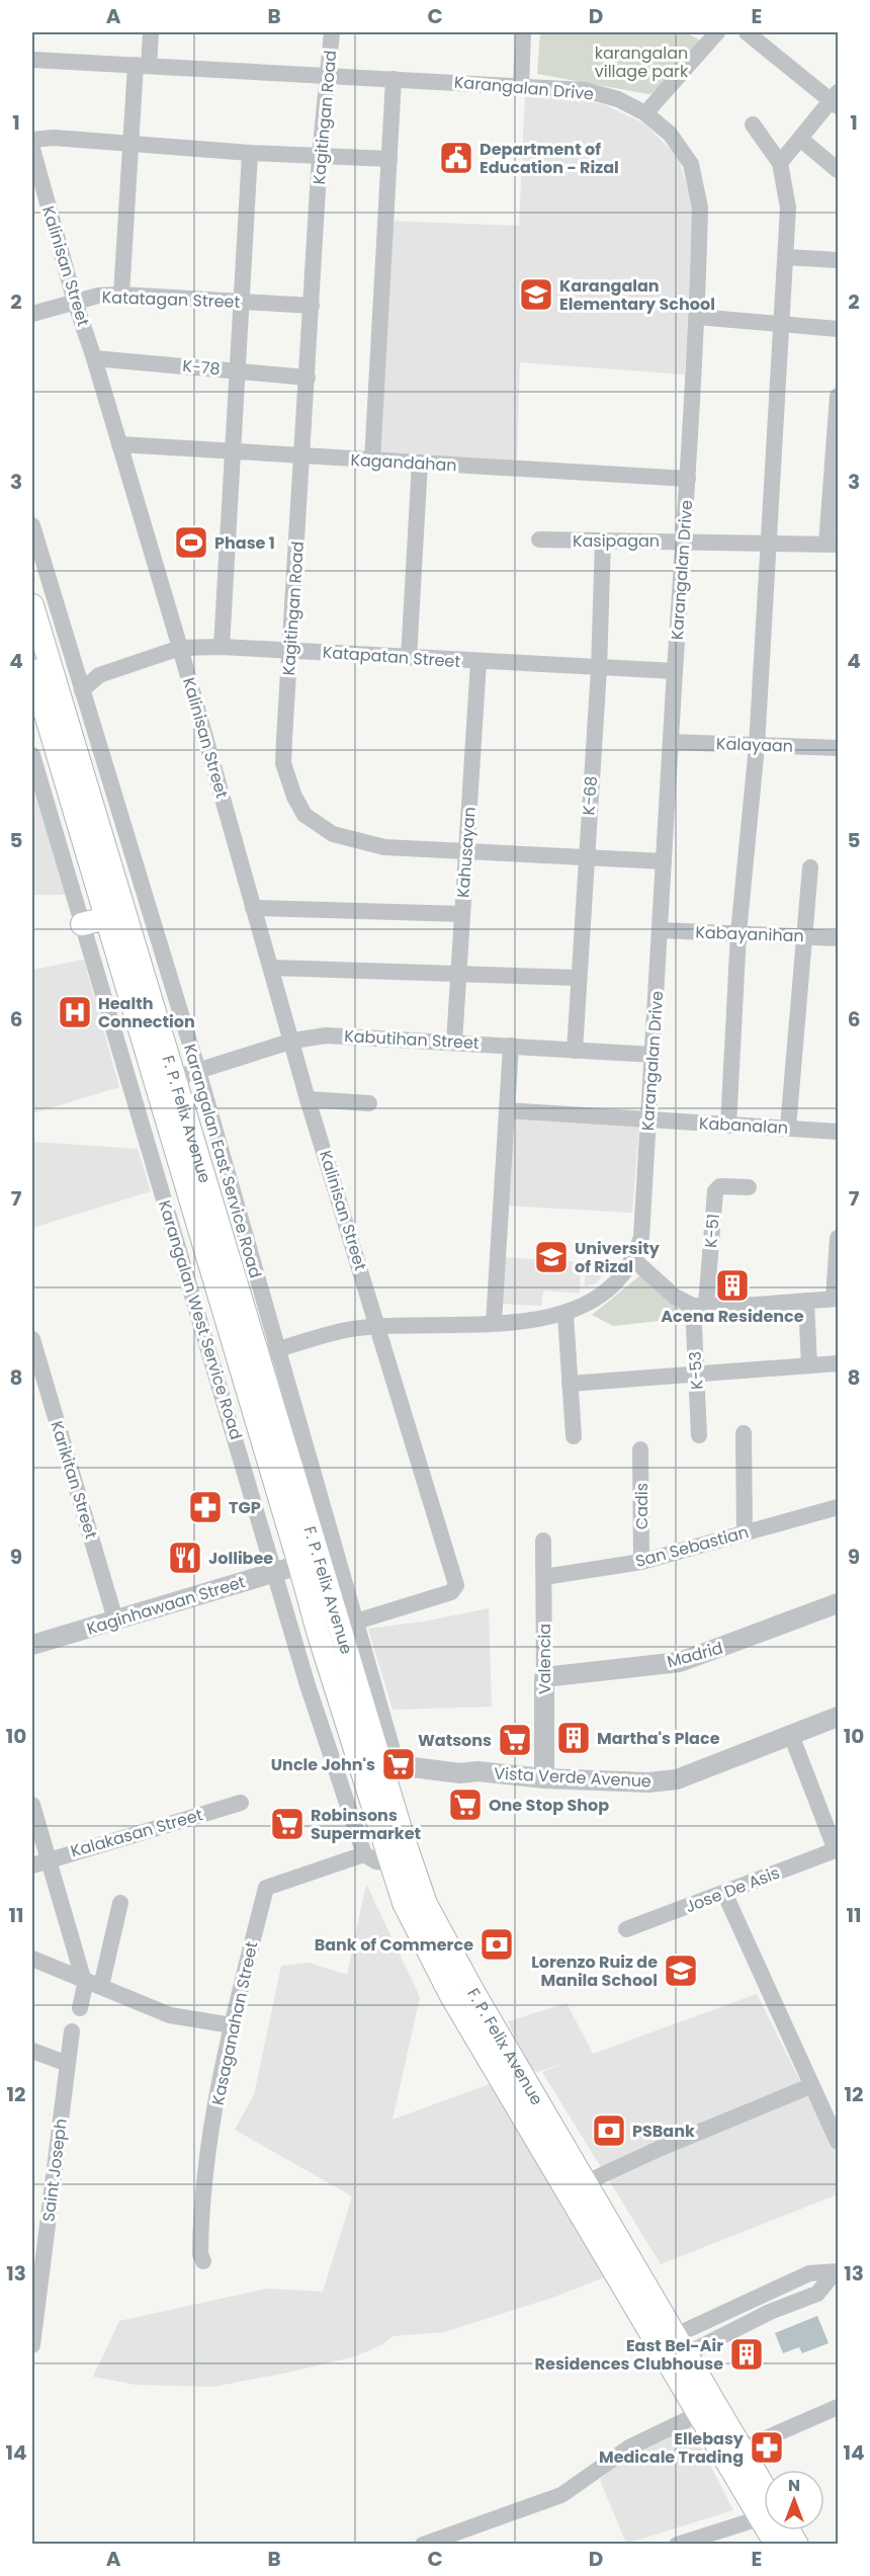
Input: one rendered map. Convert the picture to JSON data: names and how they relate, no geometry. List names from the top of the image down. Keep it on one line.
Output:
{"streets":{"main road":["F. P. Felix Avenue"],"street":["Karangalan Drive","Kagitingan Road","Kalinisan Street","Katatagan Street","K-78","Kagandahan","Kasipagan","Katapatan Street","Kalayaan","K-68","Kahusayan","Kabayanihan","Kabutihan Street","Kabanalan","Karangalan East Service Road","K-51","Karangalan West Service Road","K-53","Karikitan Street","Cadis","San Sebastian","Kaginhawaan Street","Madrid","Valencia","Vista Verde Avenue","Kalakasan Street","Jose De Asis","Kasaganahan Street","Saint Joseph"]},"crossings":[["Karangalan Drive","Kagitingan Road"],["Karangalan Drive","Kalinisan Street"],["Karangalan Drive","Kagandahan"],["Karangalan Drive","Kasipagan"],["Karangalan Drive","Katapatan Street"],["Karangalan Drive","Kalayaan"],["Karangalan Drive","Kabayanihan"],["Karangalan Drive","Kabutihan Street"],["Karangalan Drive","F. P. Felix Avenue"],["Karangalan Drive","Kabanalan"],["Karangalan Drive","Karangalan East Service Road"],["Kagitingan Road","Katatagan Street"],["Kagitingan Road","K-78"],["Kagitingan Road","Kagandahan"],["Kagitingan Road","Katapatan Street"],["Kagitingan Road","K-68"],["Kagitingan Road","Kahusayan"],["Kalinisan Street","Katatagan Street"],["Kalinisan Street","K-78"],["Kalinisan Street","Kagandahan"],["Kalinisan Street","Katapatan Street"],["Kalinisan Street","Kabutihan Street"],["Kalinisan Street","Karangalan East Service Road"],["Kasipagan","K-68"],["Katapatan Street","K-68"],["Katapatan Street","Kahusayan"],["Katapatan Street","Karangalan East Service Road"],["K-68","Kabutihan Street"],["Kahusayan","Kabutihan Street"],["Kabutihan Street","F. P. Felix Avenue"],["Kabutihan Street","Karangalan East Service Road"],["F. P. Felix Avenue","Karangalan East Service Road"],["F. P. Felix Avenue","Kaginhawaan Street"],["F. P. Felix Avenue","Vista Verde Avenue"],["Karangalan East Service Road","Vista Verde Avenue"],["K-51","K-53"],["Karangalan West Service Road","Kaginhawaan Street"],["Karangalan West Service Road","Kasaganahan Street"],["Karikitan Street","Kaginhawaan Street"],["Cadis","San Sebastian"],["San Sebastian","Valencia"],["Madrid","Valencia"],["Valencia","Vista Verde Avenue"]],"parks":["karangalan village park"],"places":{"public building":["Department of Education - Rizal"],"school or university":["Karangalan Elementary School","University of Rizal","Lorenzo Ruiz de Manila School"],"sports":["Phase 1"],"hospital":["Health Connection"],"building":["Acena Residence","Martha's Place","East Bel-Air Residences Clubhouse"],"pharmacy":["TGP","Ellebasy Medicale Trading"],"restaurant":["Jollibee"],"supermarket":["Watsons","Uncle John's","One Stop Shop","Robinsons Supermarket"],"bank":["Bank of Commerce","PSBank"]},"north":"top","grid":{"columns":["A","B","C","D","E"],"rows":["1","2","3","4","5","6","7","8","9","10","11","12","13","14"]}}
